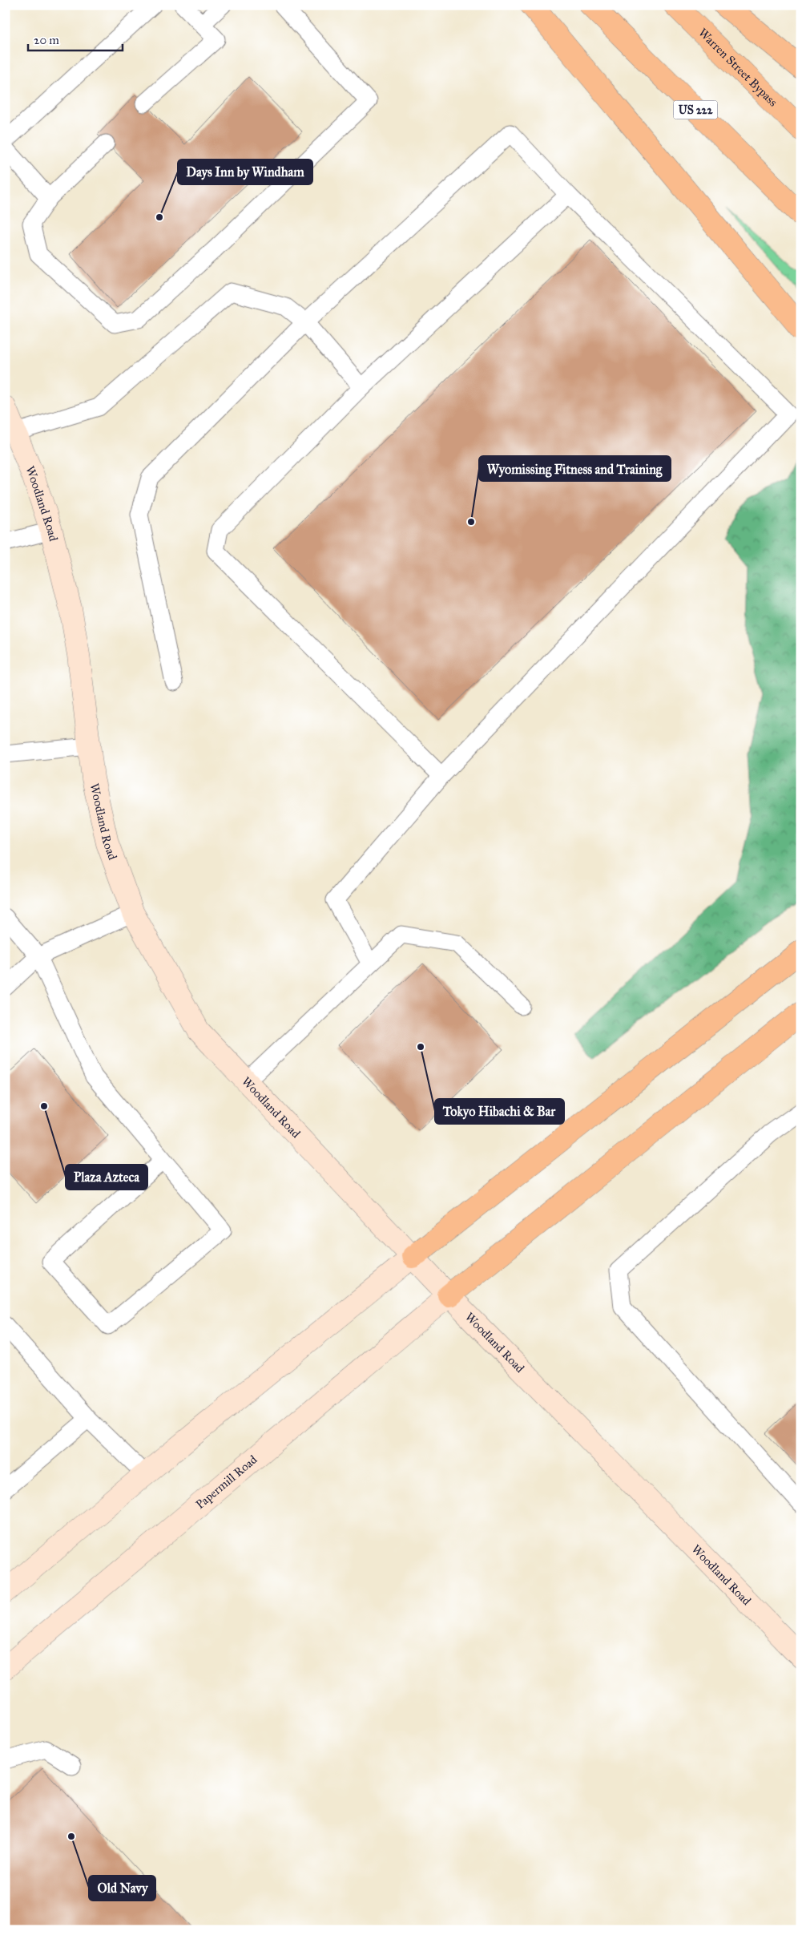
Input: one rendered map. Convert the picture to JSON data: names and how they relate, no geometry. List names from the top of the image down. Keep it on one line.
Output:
{"streets":{"highway":["Warren Street Bypass","US 222"],"main road":["Woodland Road","Papermill Road"]},"crossings":[["Woodland Road","Papermill Road"]],"places":["Days Inn by Windham","Wyomissing Fitness and Training","Tokyo Hibachi & Bar","Plaza Azteca","Old Navy"],"scale_bar":"20 m"}
